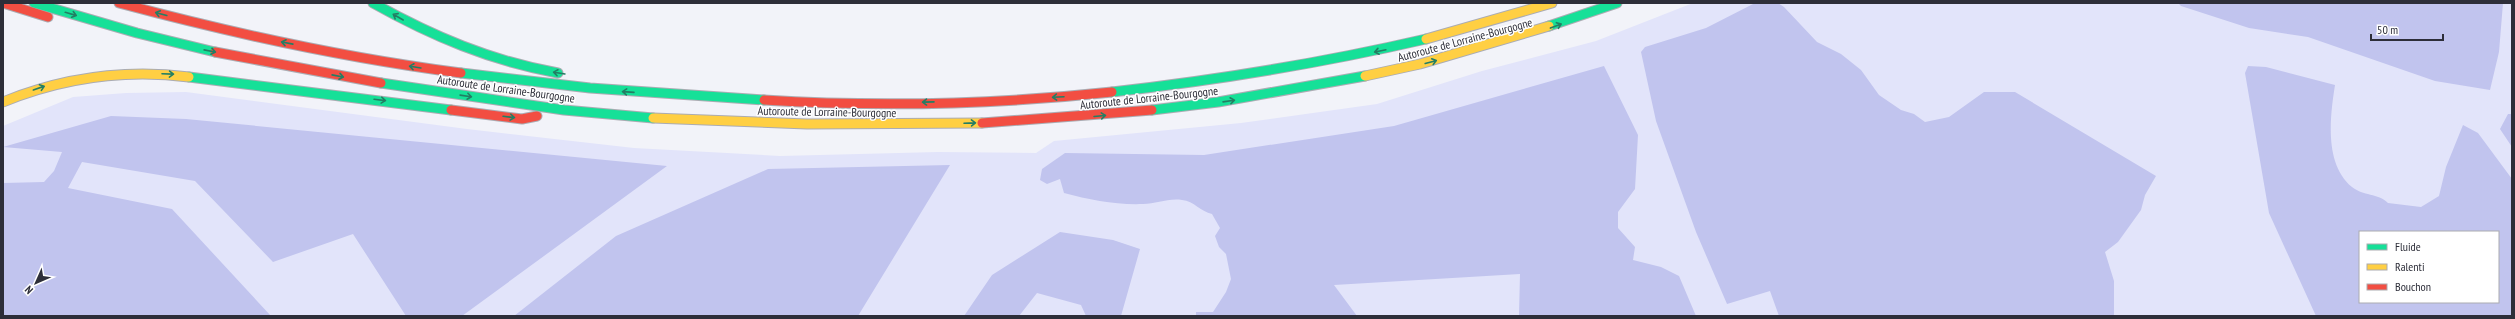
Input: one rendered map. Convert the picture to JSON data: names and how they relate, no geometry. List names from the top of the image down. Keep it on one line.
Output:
{"streets":{"highway":["Autoroute de Lorraine-Bourgogne"]},"legend":["Fluide","Ralenti","Bouchon"],"scale_bar":"50 m","north":"bottom left"}
